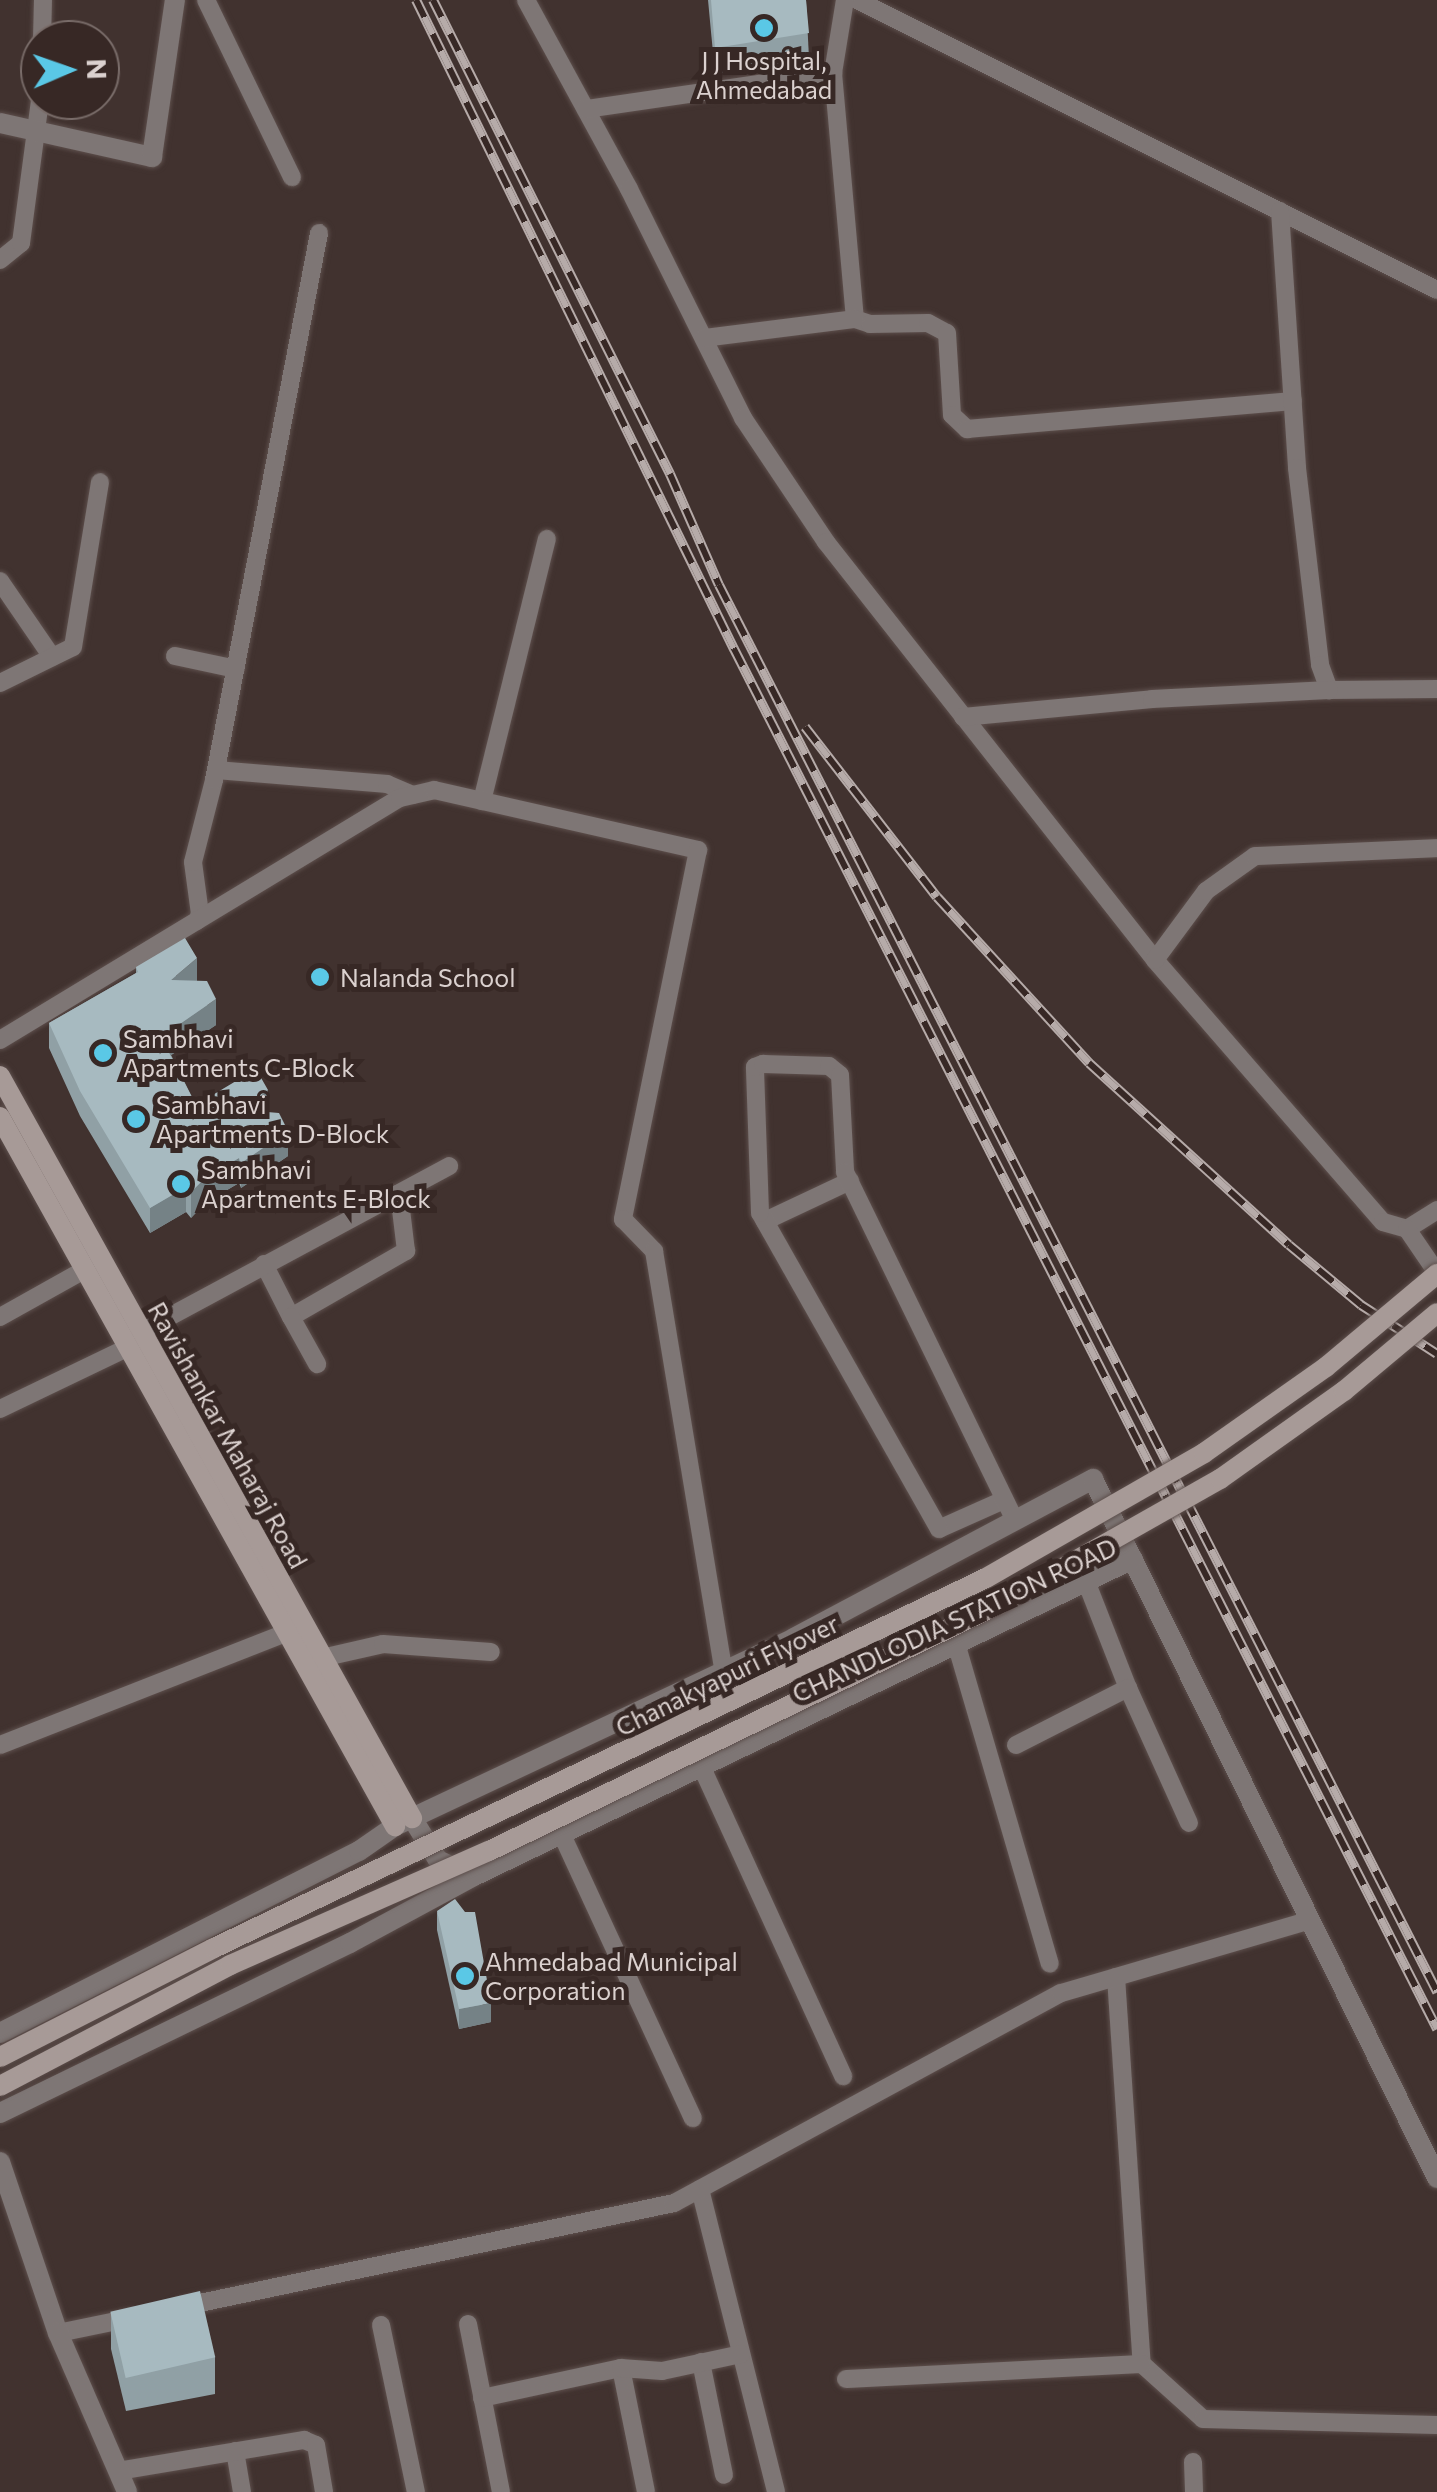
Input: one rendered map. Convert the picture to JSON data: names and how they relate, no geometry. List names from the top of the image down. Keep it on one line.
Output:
{"streets":{"main road":["Ravishankar Maharaj Road","Chanakyapuri Flyover"],"street":["CHANDLODIA STATION ROAD"]},"places":["J J Hospital, Ahmedabad","Nalanda School","Sambhavi Apartments C-Block","Sambhavi Apartments D-Block","Sambhavi Apartments E-Block","Ahmedabad Municipal Corporation"],"north":"right"}
